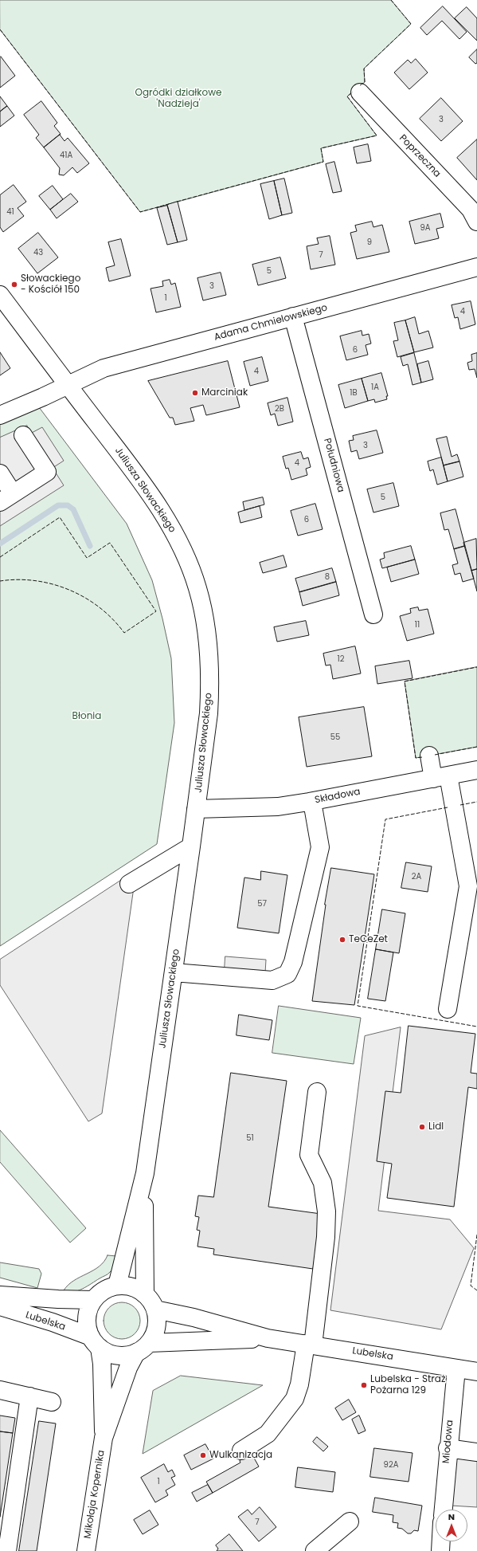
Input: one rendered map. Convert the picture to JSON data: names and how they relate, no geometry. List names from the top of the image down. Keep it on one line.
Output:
{"streets":{"street":["Poprzeczna","Adama Chmielowskiego","Południowa","Juliusza Słowackiego","Składowa","Lubelska","Miodowa","Mikołaja Kopernika"]},"crossings":[["Adama Chmielowskiego","Południowa"],["Adama Chmielowskiego","Juliusza Słowackiego"],["Juliusza Słowackiego","Składowa"],["Juliusza Słowackiego","Lubelska"],["Juliusza Słowackiego","Mikołaja Kopernika"],["Lubelska","Miodowa"],["Lubelska","Mikołaja Kopernika"]],"parks":["Ogródki działkowe 'Nadzieja'","Błonia"],"places":["Słowackiego - Kościół 150","Marciniak","TeCeZet","Lidl","Lubelska - Straż Pożarna 129","Wulkanizacja"],"house_numbers":["3","41A","41","9A","9","43","7","5","3","1","4","6","4","1A","1B","2B","3","4","5","6","8","11","12","55","2A","57","51","92A","1","7"],"north":"top"}
